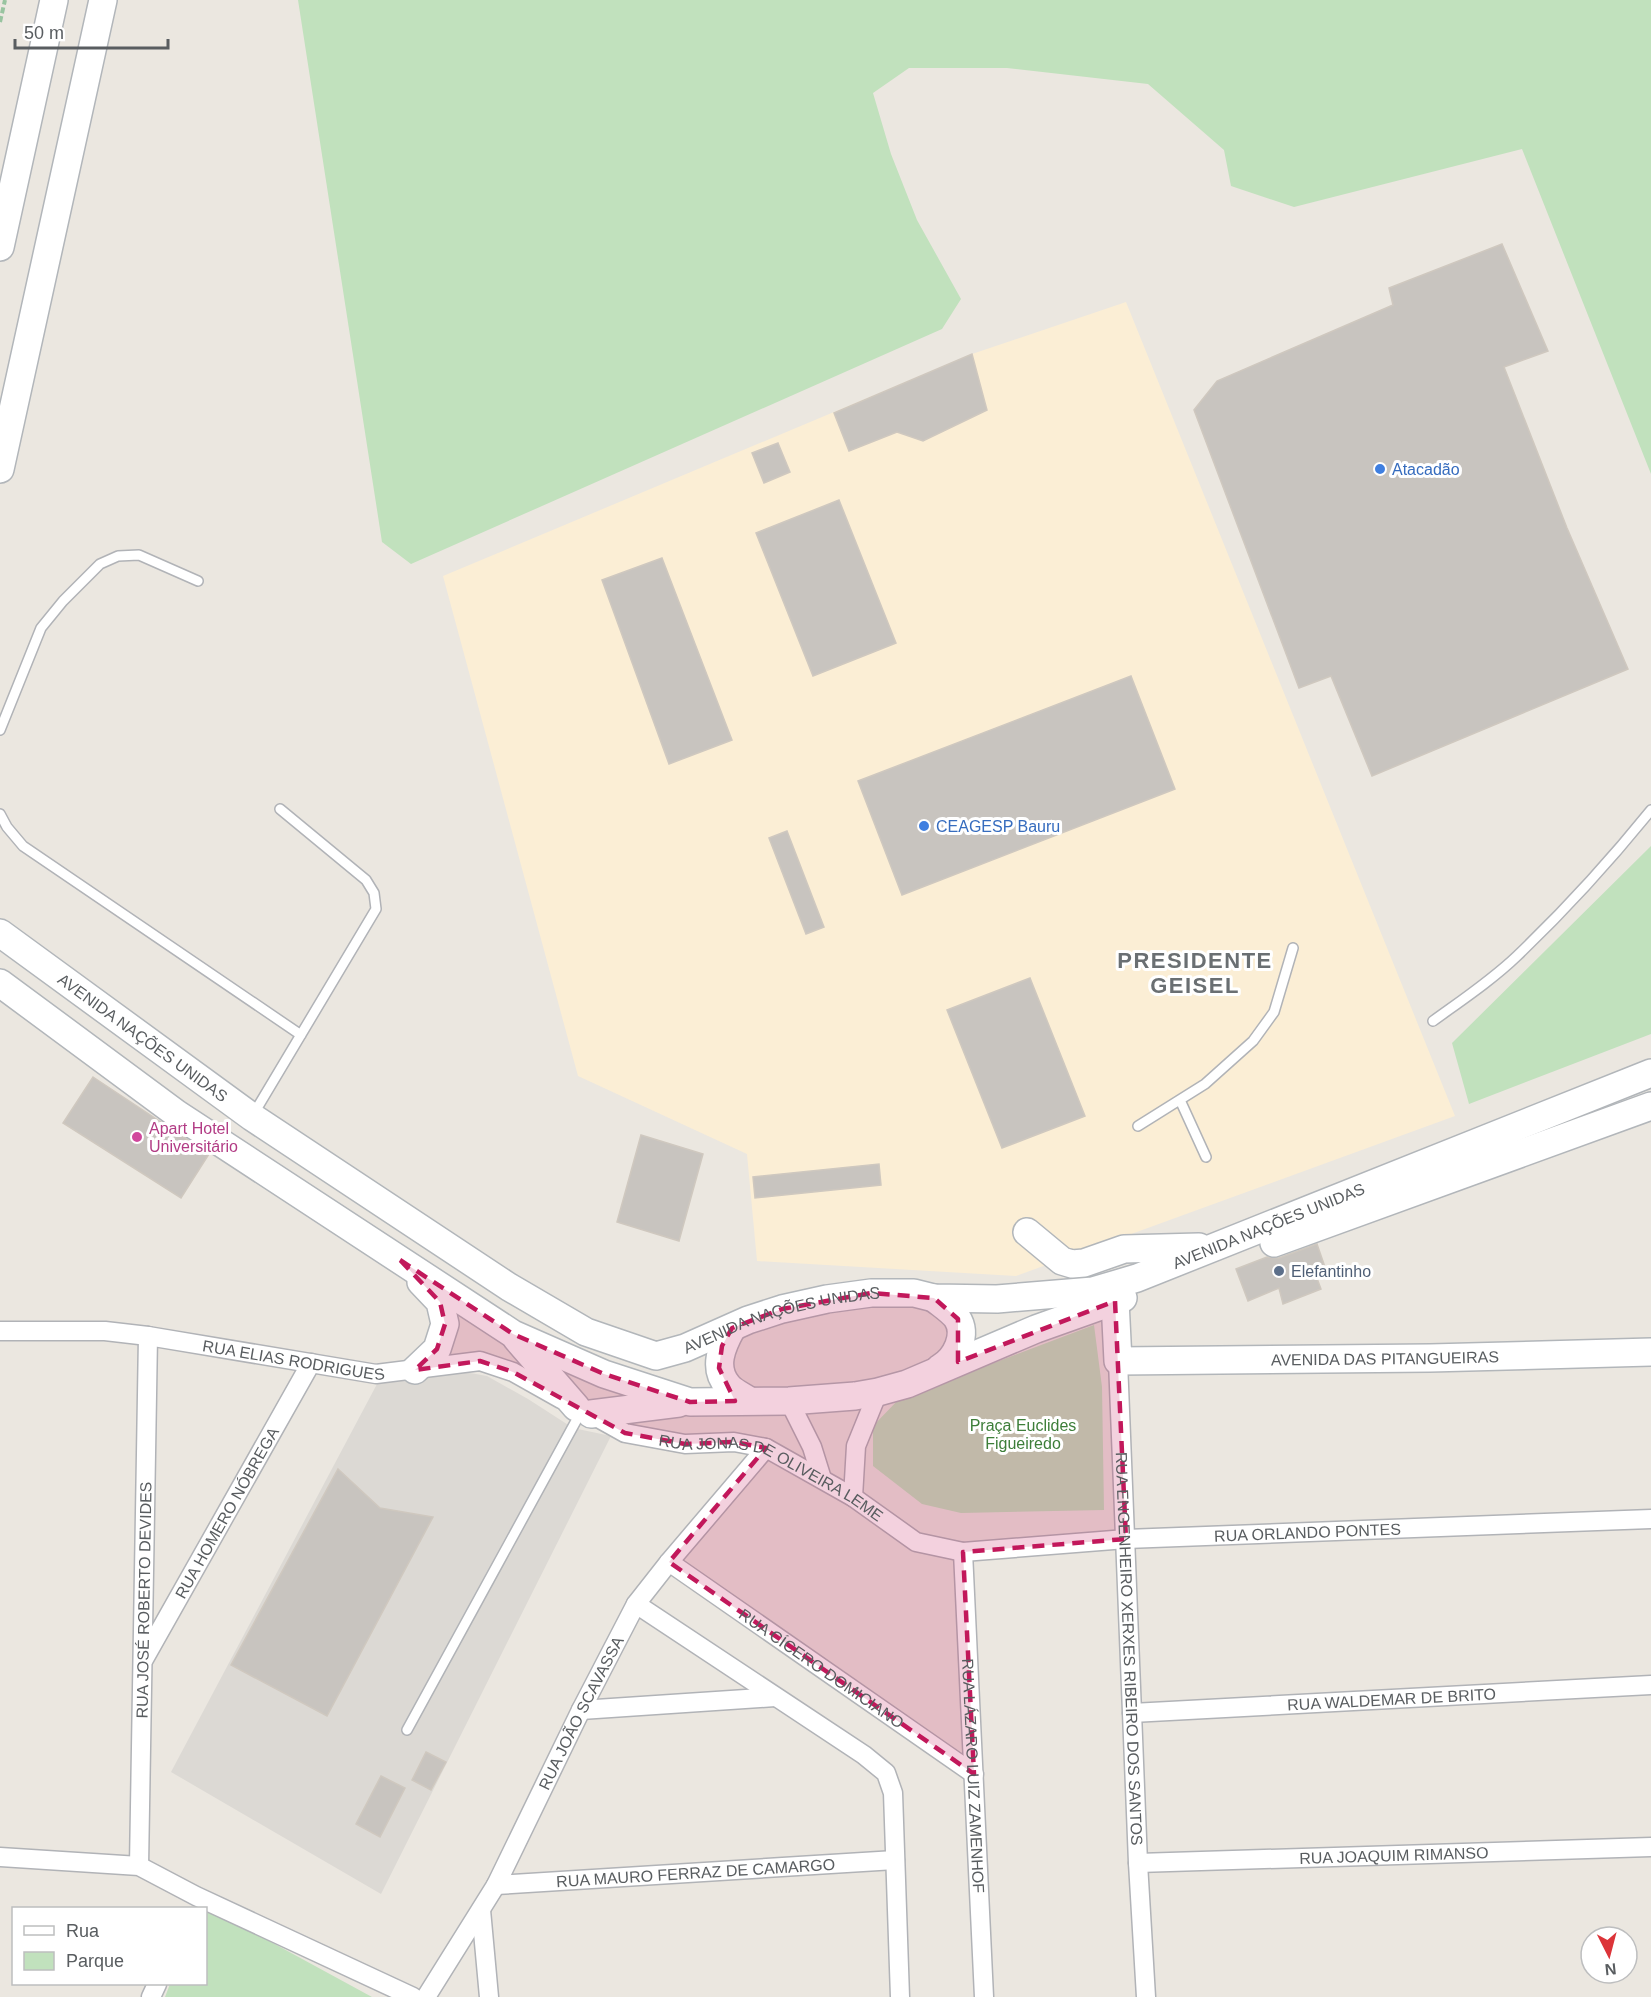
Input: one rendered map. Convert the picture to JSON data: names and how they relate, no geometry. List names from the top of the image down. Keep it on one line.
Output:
{"streets":{"main road":["AVENIDA NAÇÕES UNIDAS","AVENIDA DAS PITANGUEIRAS","RUA ENGENHEIRO XERXES RIBEIRO DOS SANTOS"],"street":["RUA ELIAS RODRIGUES","RUA JONAS DE OLIVEIRA LEME","RUA HOMERO NÓBREGA","RUA ORLANDO PONTES","RUA JOSÉ ROBERTO DEVIDES","RUA CÍCERO DOMICIANO","RUA WALDEMAR DE BRITO","RUA JOÃO SCAVASSA","RUA LÁZARO LUIZ ZAMENHOF","RUA JOAQUIM RIMANSO","RUA MAURO FERRAZ DE CAMARGO"]},"crossings":[["AVENIDA NAÇÕES UNIDAS","RUA ENGENHEIRO XERXES RIBEIRO DOS SANTOS"],["RUA ELIAS RODRIGUES","RUA JONAS DE OLIVEIRA LEME"],["RUA ELIAS RODRIGUES","RUA HOMERO NÓBREGA"],["RUA ELIAS RODRIGUES","RUA JOSÉ ROBERTO DEVIDES"],["AVENIDA DAS PITANGUEIRAS","RUA ENGENHEIRO XERXES RIBEIRO DOS SANTOS"],["RUA JONAS DE OLIVEIRA LEME","RUA ORLANDO PONTES"],["RUA JONAS DE OLIVEIRA LEME","RUA JOÃO SCAVASSA"],["RUA JONAS DE OLIVEIRA LEME","RUA LÁZARO LUIZ ZAMENHOF"],["RUA HOMERO NÓBREGA","RUA JOSÉ ROBERTO DEVIDES"],["RUA ORLANDO PONTES","RUA ENGENHEIRO XERXES RIBEIRO DOS SANTOS"],["RUA ORLANDO PONTES","RUA LÁZARO LUIZ ZAMENHOF"],["RUA ENGENHEIRO XERXES RIBEIRO DOS SANTOS","RUA WALDEMAR DE BRITO"],["RUA ENGENHEIRO XERXES RIBEIRO DOS SANTOS","RUA JOAQUIM RIMANSO"],["RUA CÍCERO DOMICIANO","RUA JOÃO SCAVASSA"],["RUA CÍCERO DOMICIANO","RUA LÁZARO LUIZ ZAMENHOF"],["RUA JOÃO SCAVASSA","RUA MAURO FERRAZ DE CAMARGO"]],"districts":["PRESIDENTE GEISEL"],"parks":["Praça Euclides Figueiredo"],"places":["Atacadão","CEAGESP Bauru","Apart Hotel Universitário","Elefantinho"],"legend":["Rua","Parque"],"scale_bar":"50 m","north":"bottom"}
